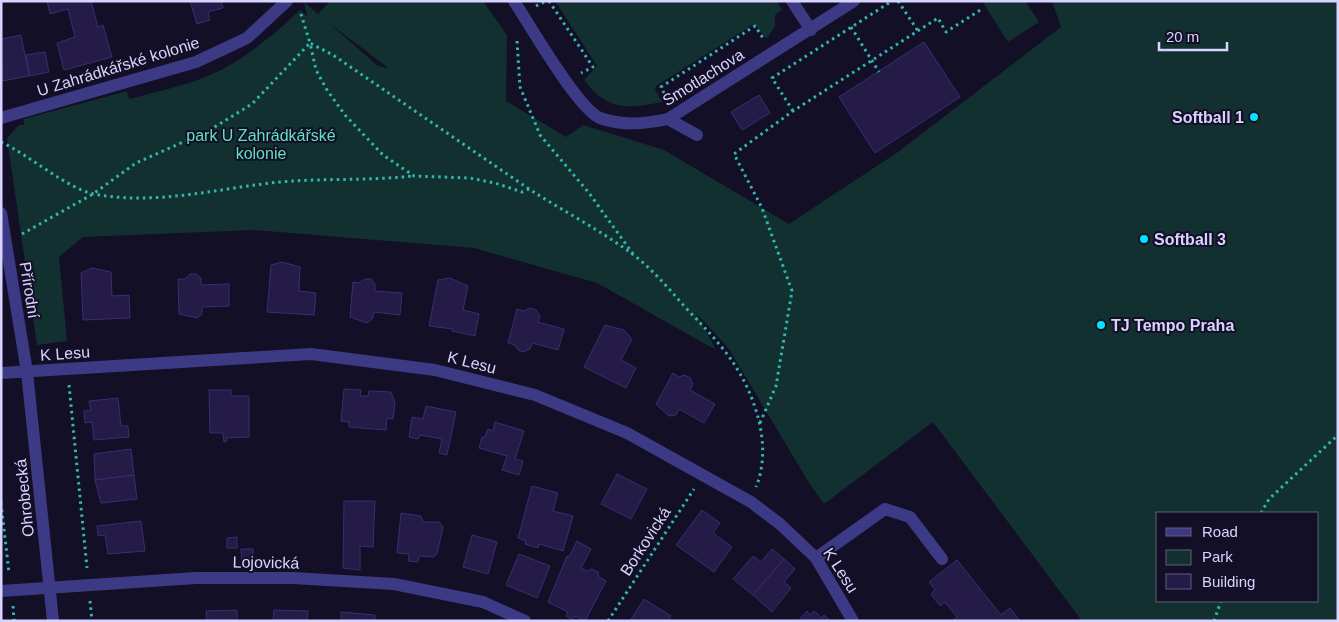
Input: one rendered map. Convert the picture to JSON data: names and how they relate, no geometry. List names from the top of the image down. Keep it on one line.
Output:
{"streets":{"street":["U Zahrádkářské kolonie","Smotlachova","Přírodní","K Lesu","Ohrobecká","Lojovická"],"path":["Borkovická"]},"crossings":[["Přírodní","K Lesu"],["Přírodní","Ohrobecká"],["K Lesu","Ohrobecká"],["K Lesu","Borkovická"],["Ohrobecká","Lojovická"]],"parks":["park U Zahrádkářské kolonie"],"places":["Softball 1","Softball 3","TJ Tempo Praha"],"legend":["Road","Park","Building"],"scale_bar":"20 m"}
